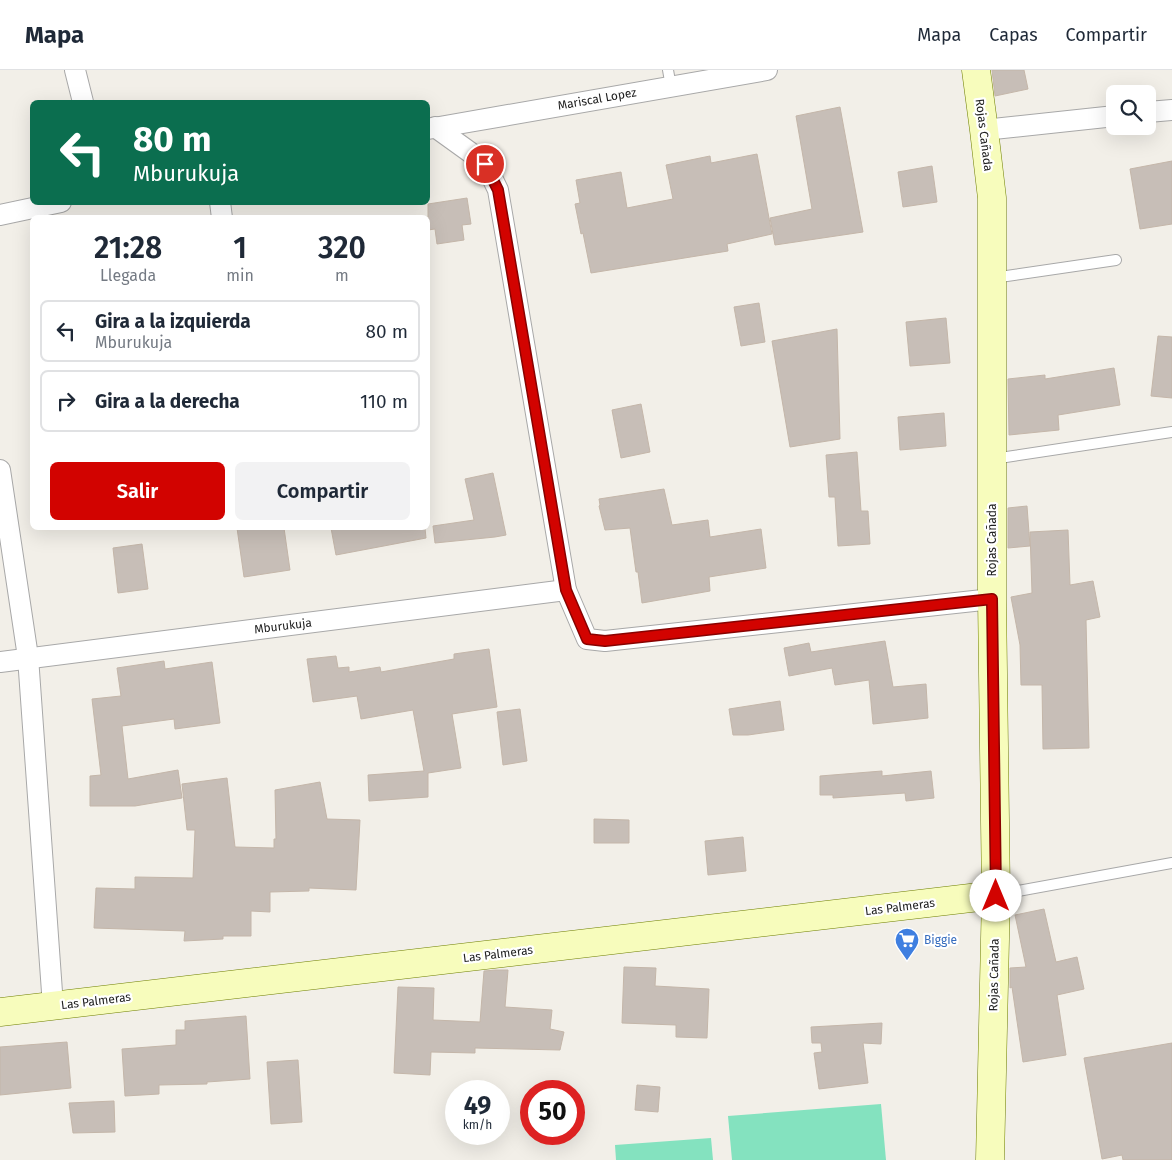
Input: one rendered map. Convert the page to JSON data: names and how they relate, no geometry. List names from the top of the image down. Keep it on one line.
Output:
{"streets":{"main road":["Rojas Cañada","Las Palmeras"],"street":["Mariscal Lopez","Mburukuja"]},"crossings":[["Rojas Cañada","Las Palmeras"]],"places":{"supermarket":["Biggie"]},"page":{"header":"Mapa","nav":["Mapa","Capas","Compartir"],"turn":["80 m","Mburukuja"],"eta":["21:28","Llegada","1","min","320","m"],"list":[{"name":"Gira a la izquierda","note":"Mburukuja","value":"80 m"},{"name":"Gira a la derecha","value":"110 m"}],"buttons":["Salir","Compartir"],"speed":"49 km/h","limit":"50"}}
